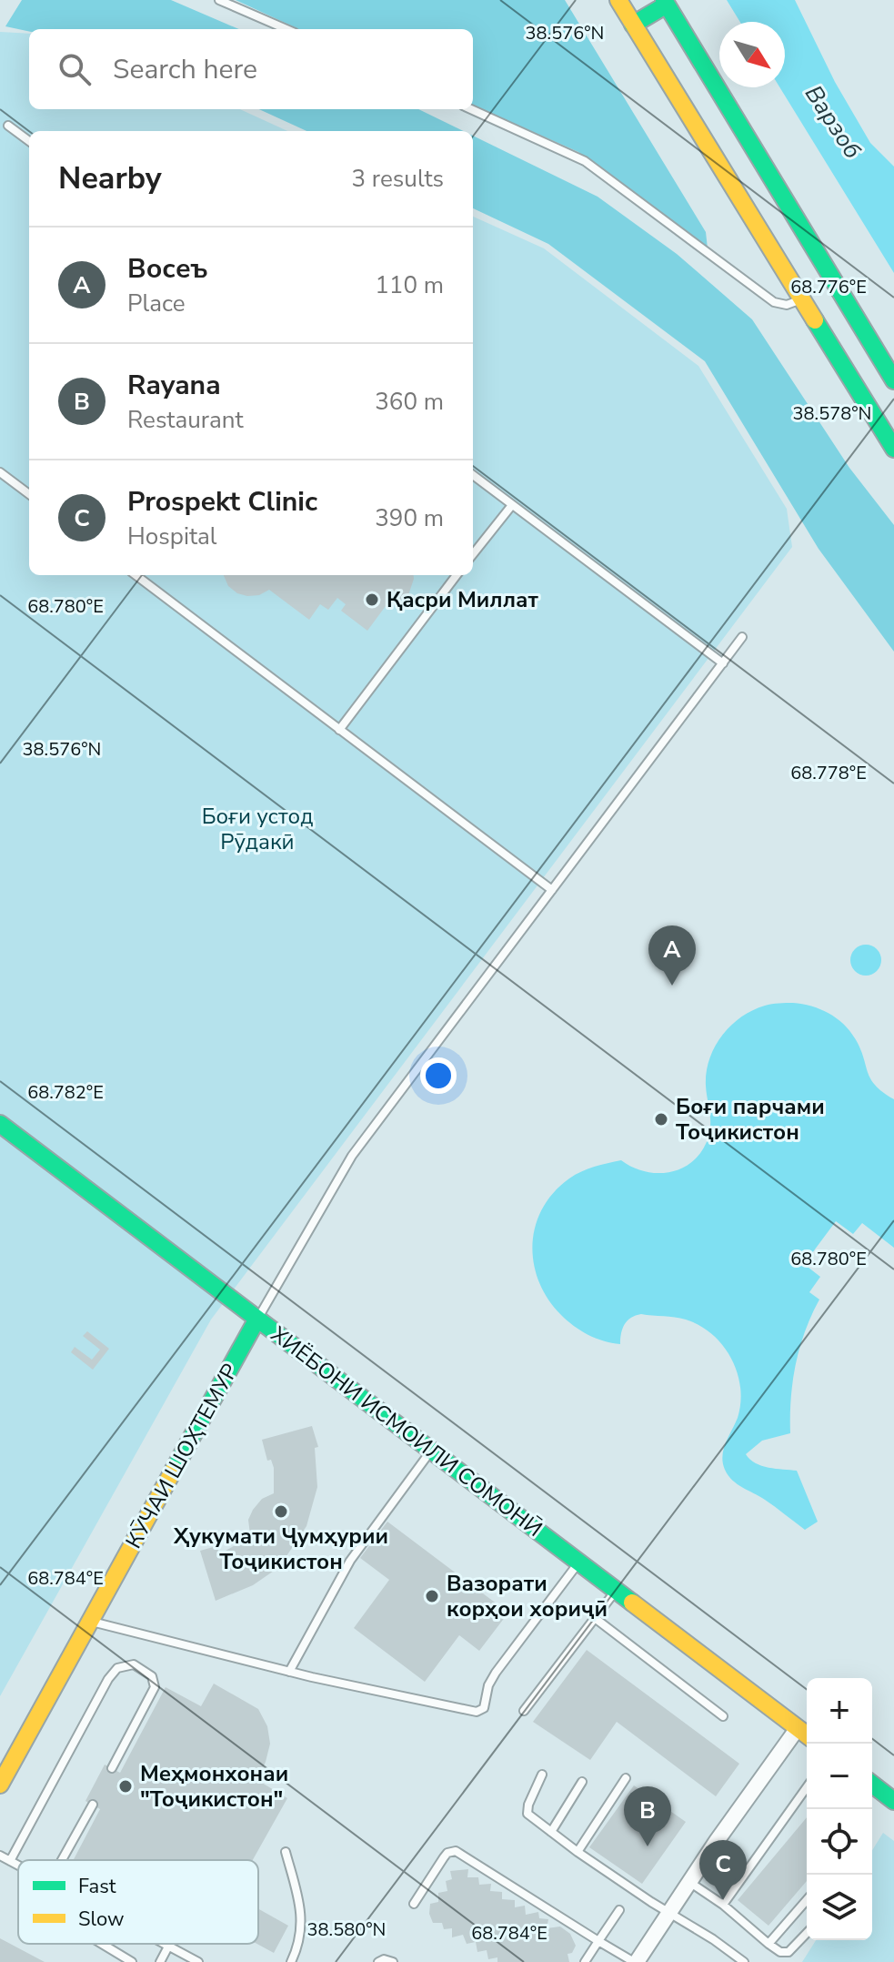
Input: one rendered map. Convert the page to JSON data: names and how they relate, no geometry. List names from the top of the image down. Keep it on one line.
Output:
{"streets":{"street":["ХИЁБОНИ ИСМОИЛИ СОМОНӢ","КӮЧАИ ШОҲТЕМУР"]},"crossings":[["ХИЁБОНИ ИСМОИЛИ СОМОНӢ","КӮЧАИ ШОҲТЕМУР"]],"water":["Варзоб"],"parks":["Боғи устод Рӯдакӣ"],"places":["Қасри Миллат","Боғи парчами Тоҷикистон","Ҳукумати Ҷумҳурии Тоҷикистон","Вазорати корҳои хориҷӣ","Меҳмонхонаи \"Тоҷикистон\""],"legend":["Fast","Slow"],"north":"bottom right","page":{"search":"Search here","heading":["Nearby","3 results"],"list":[{"mark":"A","name":"Восеъ","note":"Place","value":"110 m"},{"mark":"B","name":"Rayana","note":"Restaurant","value":"360 m"},{"mark":"C","name":"Prospekt Clinic","note":"Hospital","value":"390 m"}],"pins":["A","B","C"],"map_buttons":["+","−"]},"coordinates":["38.576°N","68.776°E","38.578°N","68.780°E","68.778°E","68.782°E","68.784°E","38.580°N"]}
